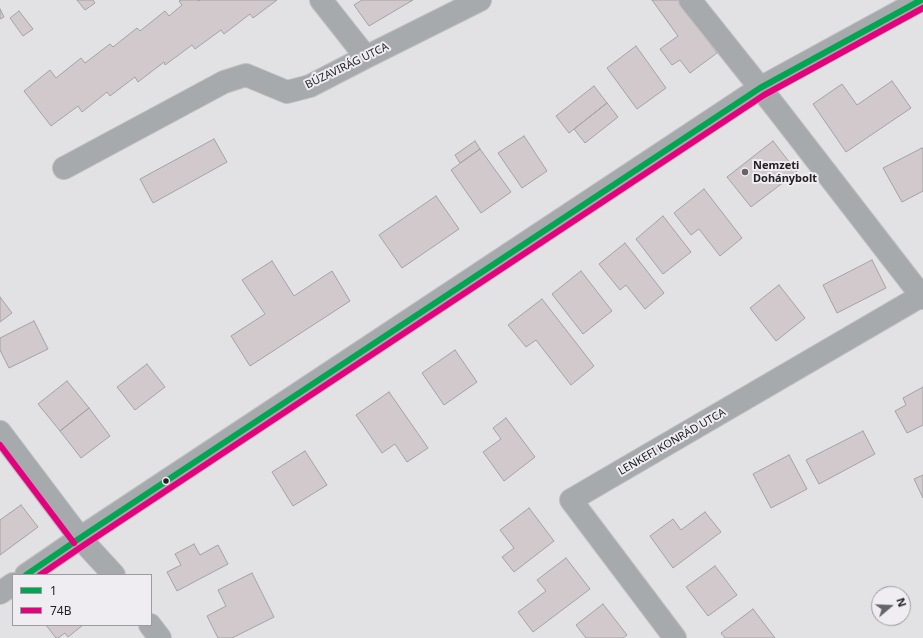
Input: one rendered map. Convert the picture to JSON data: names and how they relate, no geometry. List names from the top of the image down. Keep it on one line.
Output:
{"streets":{"street":["BÚZAVIRÁG UTCA","LENKEFI KONRÁD UTCA"]},"places":["Nemzeti Dohánybolt"],"lines":["transit line 1","transit line 74B"],"legend":["1","74B"],"north":"right"}
